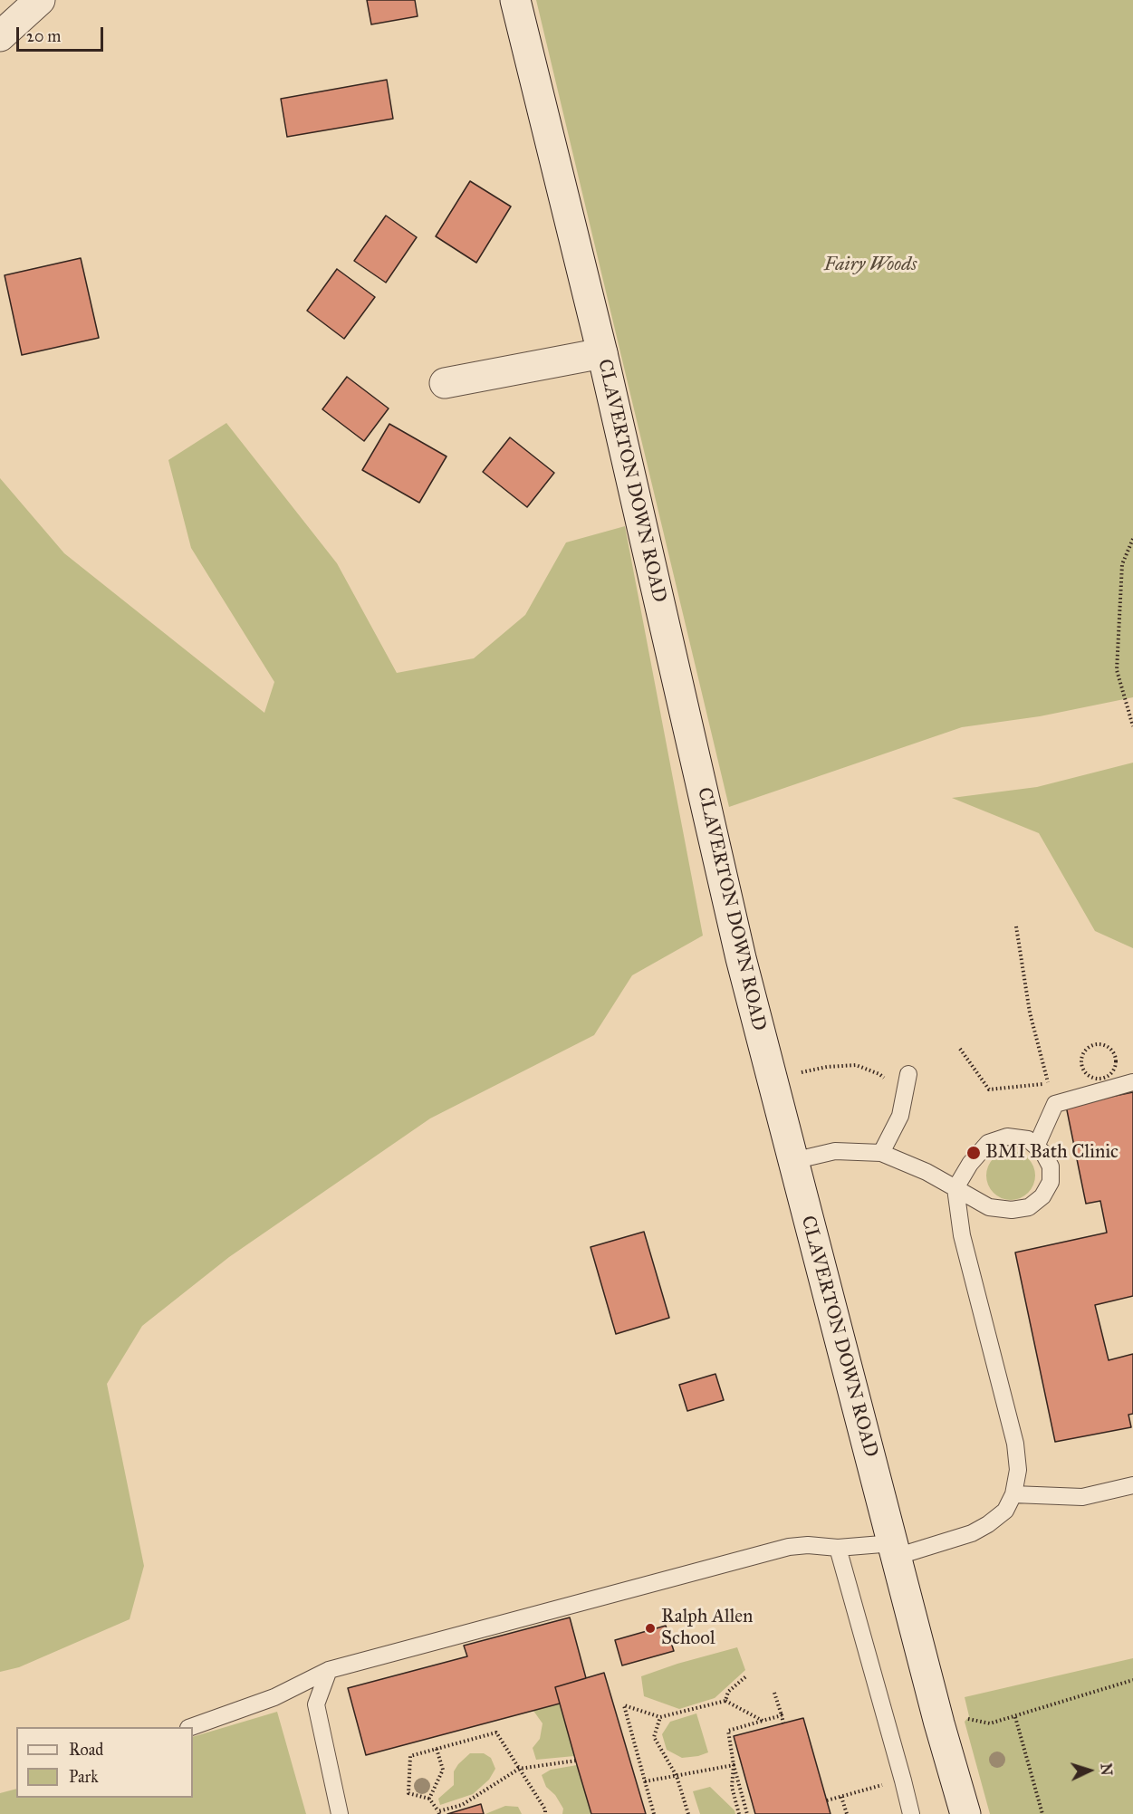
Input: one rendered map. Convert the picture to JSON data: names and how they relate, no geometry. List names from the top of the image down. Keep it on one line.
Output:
{"streets":{"street":["CLAVERTON DOWN ROAD"]},"parks":["Fairy Woods"],"places":["BMI Bath Clinic","Ralph Allen School"],"legend":["Road","Park"],"scale_bar":"20 m","north":"right"}
